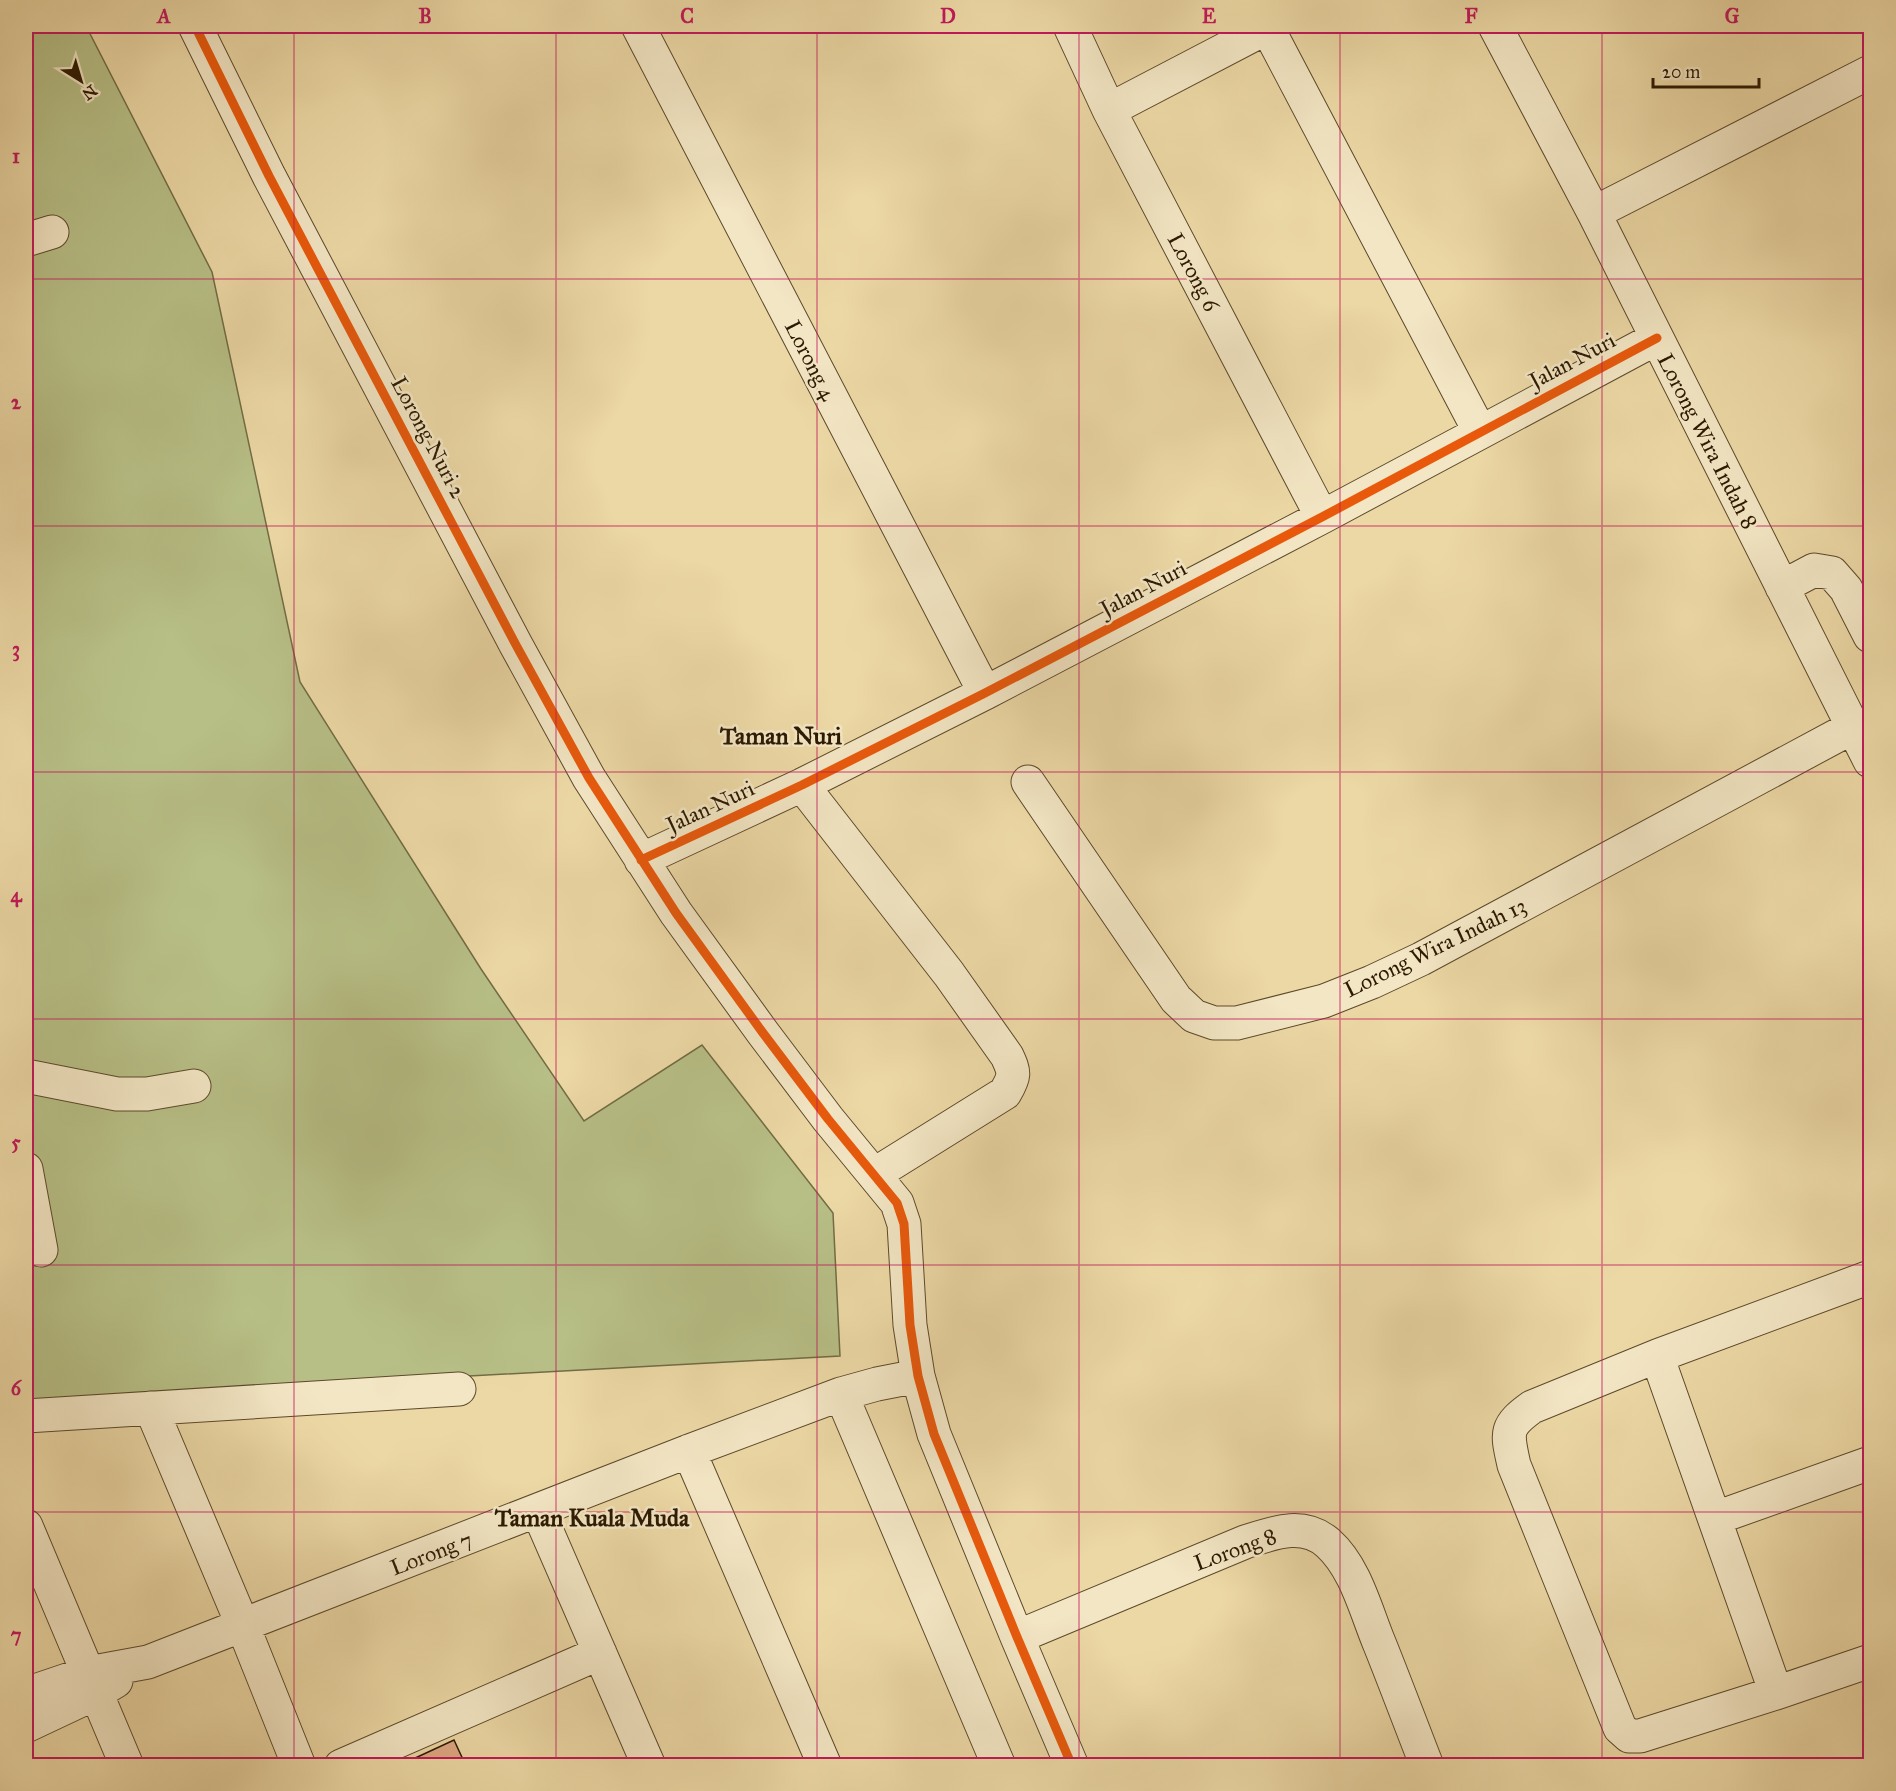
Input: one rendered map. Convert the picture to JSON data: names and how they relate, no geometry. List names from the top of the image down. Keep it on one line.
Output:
{"streets":{"street":["Lorong 6","Lorong 4","Jalan Nuri","Lorong Nuri 2","Lorong Wira Indah 8","Lorong Wira Indah 13","Lorong 8","Lorong 7"]},"crossings":[["Lorong 6","Jalan Nuri"],["Lorong 4","Jalan Nuri"],["Jalan Nuri","Lorong Nuri 2"],["Jalan Nuri","Lorong Wira Indah 8"],["Lorong Nuri 2","Lorong 8"],["Lorong Nuri 2","Lorong 7"],["Lorong Wira Indah 8","Lorong Wira Indah 13"]],"districts":["Taman Nuri","Taman Kuala Muda"],"scale_bar":"20 m","north":"bottom right","grid":{"columns":["A","B","C","D","E","F","G"],"rows":["1","2","3","4","5","6","7"]}}
